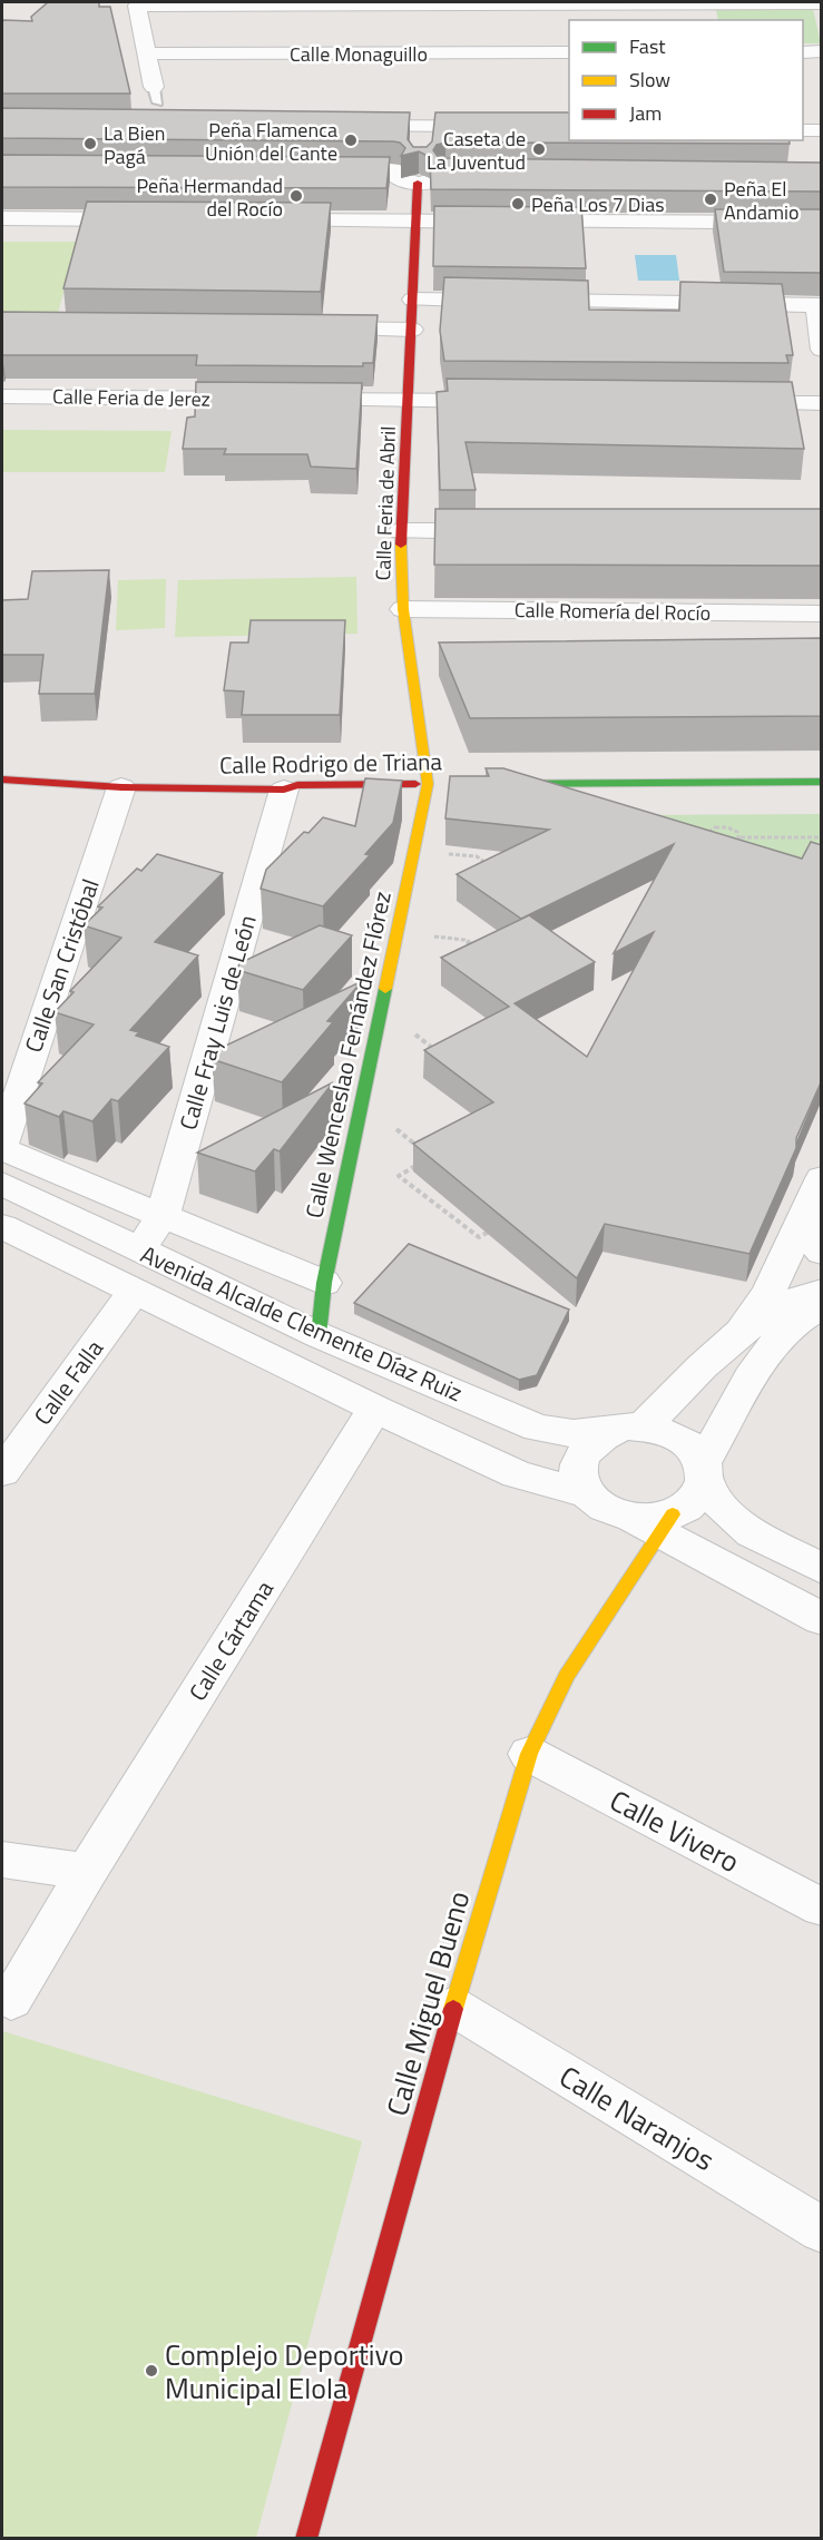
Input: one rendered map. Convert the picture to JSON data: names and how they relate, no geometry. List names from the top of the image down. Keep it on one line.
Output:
{"streets":{"street":["Calle Monaguillo","Calle Feria de Jerez","Calle Feria de Abril","Calle Romería del Rocío","Calle Rodrigo de Triana","Calle San Cristóbal","Calle Fray Luis de León","Calle Wenceslao Fernández Flórez","Avenida Alcalde Clemente Díaz Ruiz","Calle Falla","Calle Cártama","Calle Vivero","Calle Miguel Bueno","Calle Naranjos"]},"crossings":[["Calle Feria de Abril","Calle Romería del Rocío"],["Calle Feria de Abril","Calle Rodrigo de Triana"],["Calle Feria de Abril","Calle Wenceslao Fernández Flórez"],["Calle Rodrigo de Triana","Calle San Cristóbal"],["Calle Rodrigo de Triana","Calle Fray Luis de León"],["Calle Rodrigo de Triana","Calle Wenceslao Fernández Flórez"],["Calle Fray Luis de León","Avenida Alcalde Clemente Díaz Ruiz"],["Calle Wenceslao Fernández Flórez","Avenida Alcalde Clemente Díaz Ruiz"],["Avenida Alcalde Clemente Díaz Ruiz","Calle Falla"],["Avenida Alcalde Clemente Díaz Ruiz","Calle Cártama"],["Avenida Alcalde Clemente Díaz Ruiz","Calle Miguel Bueno"],["Calle Vivero","Calle Miguel Bueno"],["Calle Miguel Bueno","Calle Naranjos"]],"places":["Peña Flamenca Unión del Cante","La Bien Pagá","Caseta de La Juventud","Peña Hermandad del Rocío","Peña El Andamio","Peña Los 7 Dias","Complejo Deportivo Municipal Elola"],"legend":["Fast","Slow","Jam"]}
